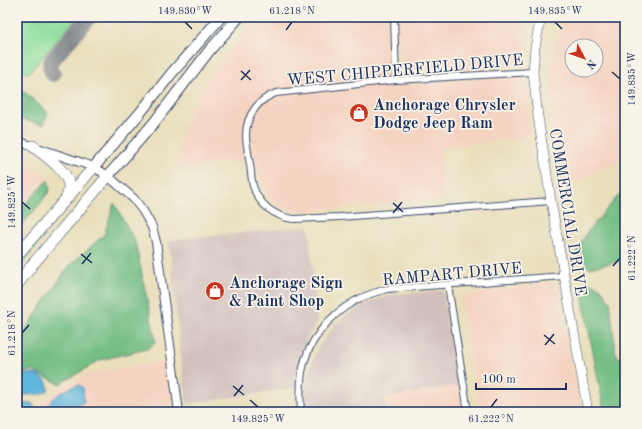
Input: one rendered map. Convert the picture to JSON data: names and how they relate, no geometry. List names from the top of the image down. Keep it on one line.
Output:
{"streets":{"main road":["COMMERCIAL DRIVE"],"street":["WEST CHIPPERFIELD DRIVE","RAMPART DRIVE"]},"crossings":[["WEST CHIPPERFIELD DRIVE","COMMERCIAL DRIVE"],["COMMERCIAL DRIVE","RAMPART DRIVE"]],"places":{"shop":["Anchorage Chrysler Dodge Jeep Ram","Anchorage Sign & Paint Shop"]},"scale_bar":"100 m","north":"bottom right","coordinates":["149.830°W","61.218°N","149.835°W","149.825°W","61.222°N"]}
